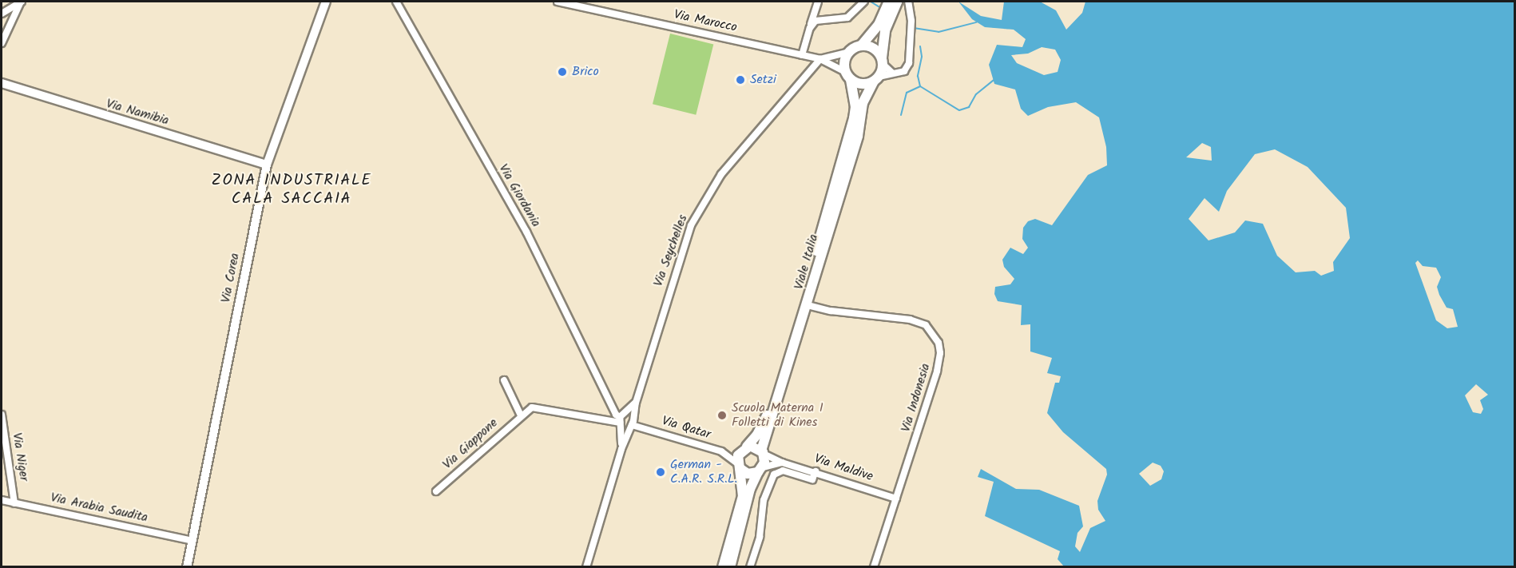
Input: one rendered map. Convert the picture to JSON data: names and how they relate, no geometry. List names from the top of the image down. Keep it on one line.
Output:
{"streets":{"main road":["Viale Italia"],"street":["Via Marocco","Via Namibia","Via Giordania","Via Seychelles","Via Corea","Via Indonesia","Via Qatar","Via Giappone","Via Niger","Via Maldive","Via Arabia Saudita"]},"crossings":[["Via Marocco","Via Seychelles"],["Via Marocco","Viale Italia"],["Via Namibia","Via Corea"],["Via Giordania","Via Seychelles"],["Via Giordania","Via Qatar"],["Via Giordania","Via Giappone"],["Via Seychelles","Via Qatar"],["Via Seychelles","Via Giappone"],["Viale Italia","Via Indonesia"],["Viale Italia","Via Maldive"],["Via Corea","Via Arabia Saudita"],["Via Indonesia","Via Maldive"],["Via Qatar","Via Giappone"],["Via Niger","Via Arabia Saudita"]],"districts":["ZONA INDUSTRIALE CALA SACCAIA"],"places":["Brico","Setzi","Scuola Materna I Folletti di Kines","German - C.A.R. S.R.L."]}
